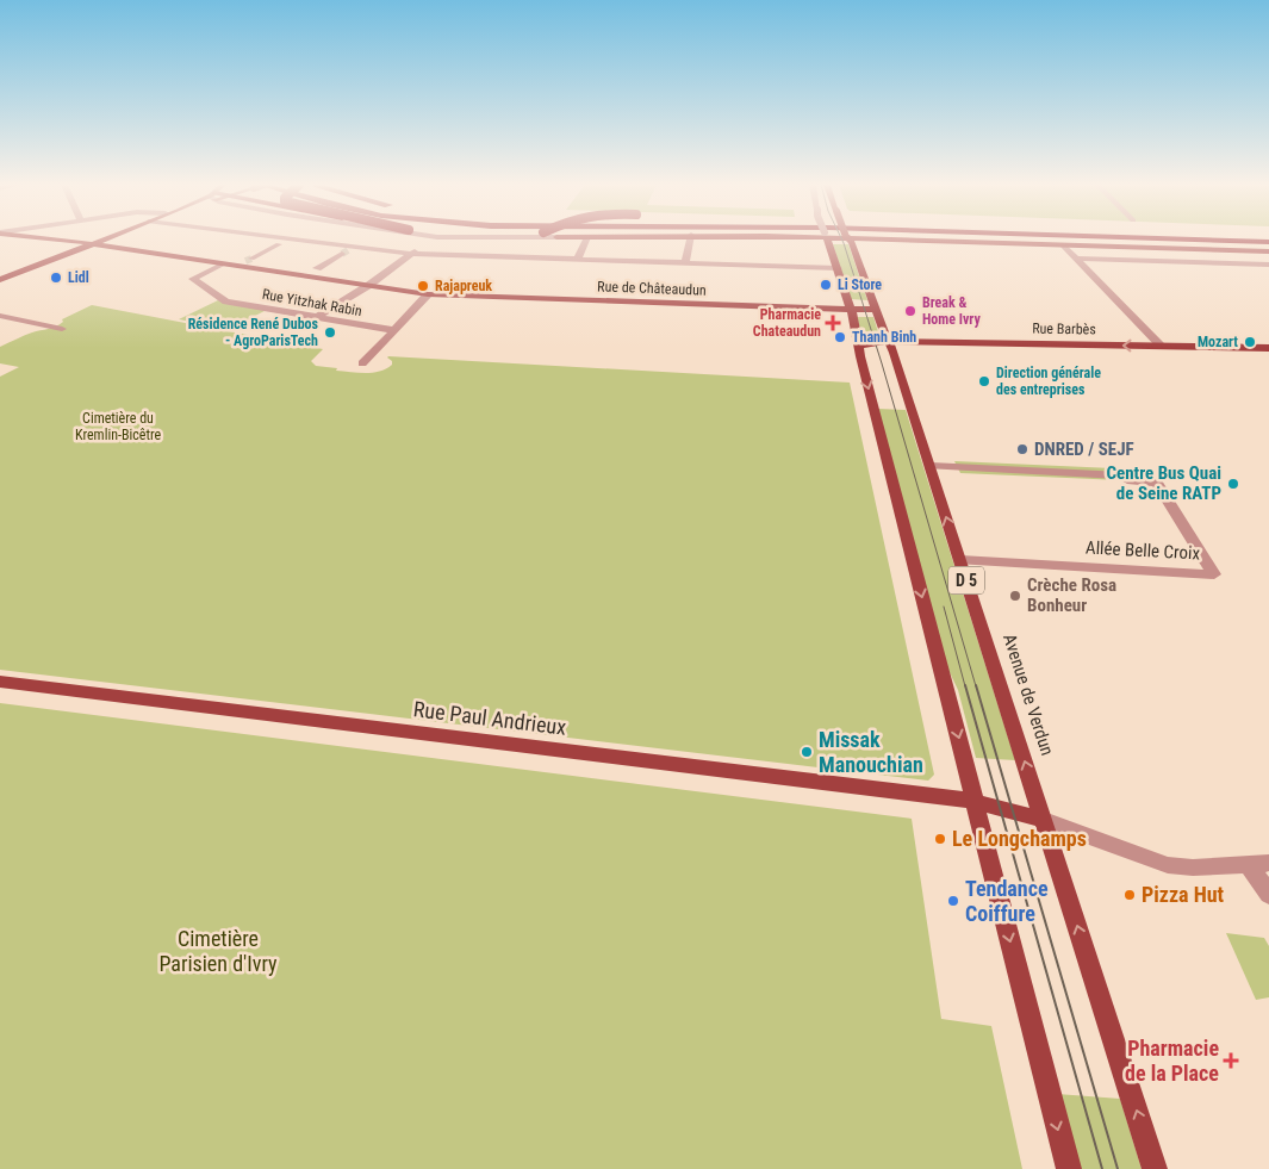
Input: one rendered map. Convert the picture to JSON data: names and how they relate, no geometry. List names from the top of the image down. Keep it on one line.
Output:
{"streets":{"main road":["Rue de Châteaudun","Rue Barbès","D 5","Avenue de Verdun","Rue Paul Andrieux"],"street":["Rue Yitzhak Rabin","Allée Belle Croix"]},"crossings":[["Rue de Châteaudun","Rue Yitzhak Rabin"],["Rue de Châteaudun","D 5"],["Rue de Châteaudun","Avenue de Verdun"],["Rue Barbès","D 5"],["Rue Barbès","Avenue de Verdun"],["Allée Belle Croix","Avenue de Verdun"],["D 5","Rue Paul Andrieux"],["Avenue de Verdun","Rue Paul Andrieux"]],"parks":["Cimetière du Kremlin-Bicêtre","Cimetière Parisien d'Ivry"],"places":{"other":["Lidl","Li Store","Rajapreuk","Break & Home Ivry","Résidence René Dubos - AgroParisTech","Thanh Binh","Mozart","Direction générale des entreprises","DNRED / SEJF","Centre Bus Quai de Seine RATP","Crèche Rosa Bonheur","Missak Manouchian","Le Longchamps","Pizza Hut","Tendance Coiffure"],"health":["Pharmacie Chateaudun","Pharmacie de la Place"]}}
